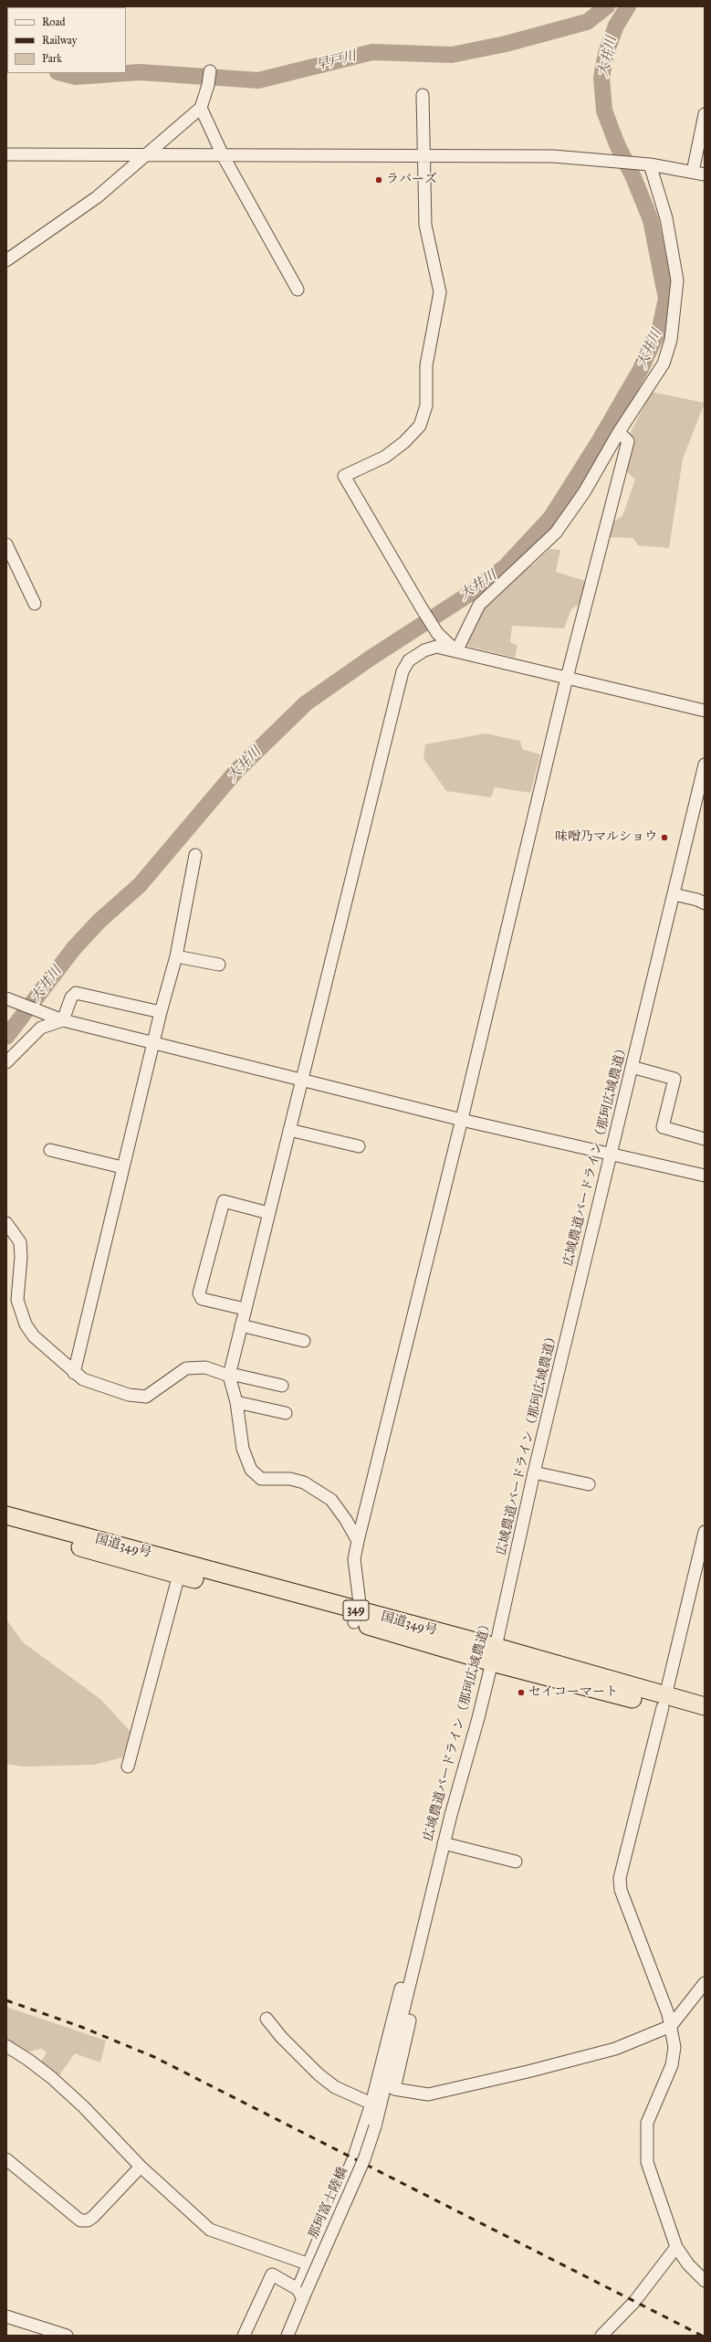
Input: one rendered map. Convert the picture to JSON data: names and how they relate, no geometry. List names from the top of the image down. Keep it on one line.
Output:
{"streets":{"highway":["国道349号","349"],"street":["広域農道バードライン（那珂広域農道）","那珂富士陸橋"]},"crossings":[["広域農道バードライン（那珂広域農道）","国道349号"],["広域農道バードライン（那珂広域農道）","那珂富士陸橋"]],"water":["大井川","早戸川"],"places":["ラバーズ","味噌乃マルショウ","セイコーマート"],"legend":["Road","Railway","Park"]}
